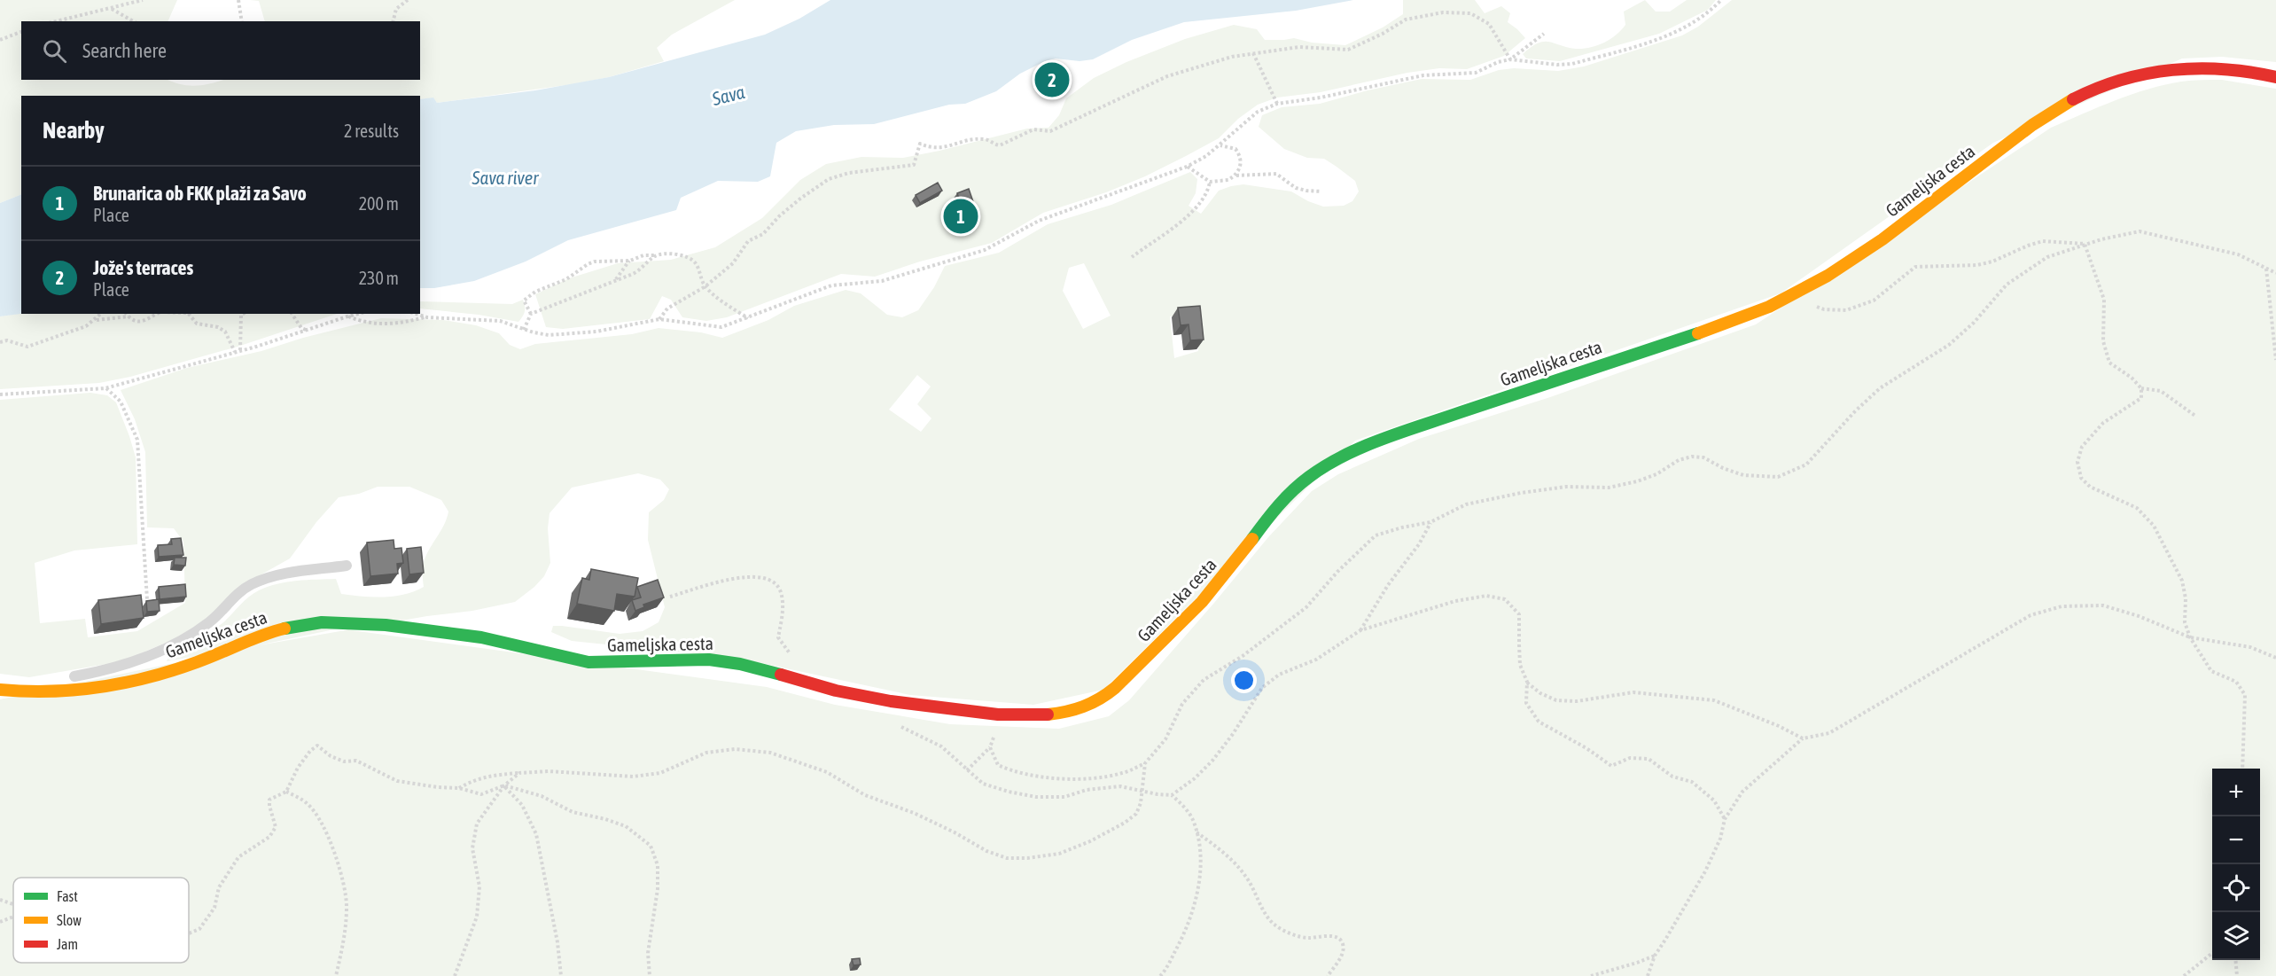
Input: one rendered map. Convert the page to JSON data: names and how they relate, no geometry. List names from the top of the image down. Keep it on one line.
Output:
{"streets":{"street":["Gameljska cesta"]},"water":["Sava","Sava river"],"legend":["Fast","Slow","Jam"],"page":{"search":"Search here","pins":["2","1"],"heading":["Nearby","2 results"],"list":[{"mark":"1","name":"Brunarica ob FKK plaži za Savo","note":"Place","value":"200 m"},{"mark":"2","name":"Jože's terraces","note":"Place","value":"230 m"}],"map_buttons":["+","−"]}}
